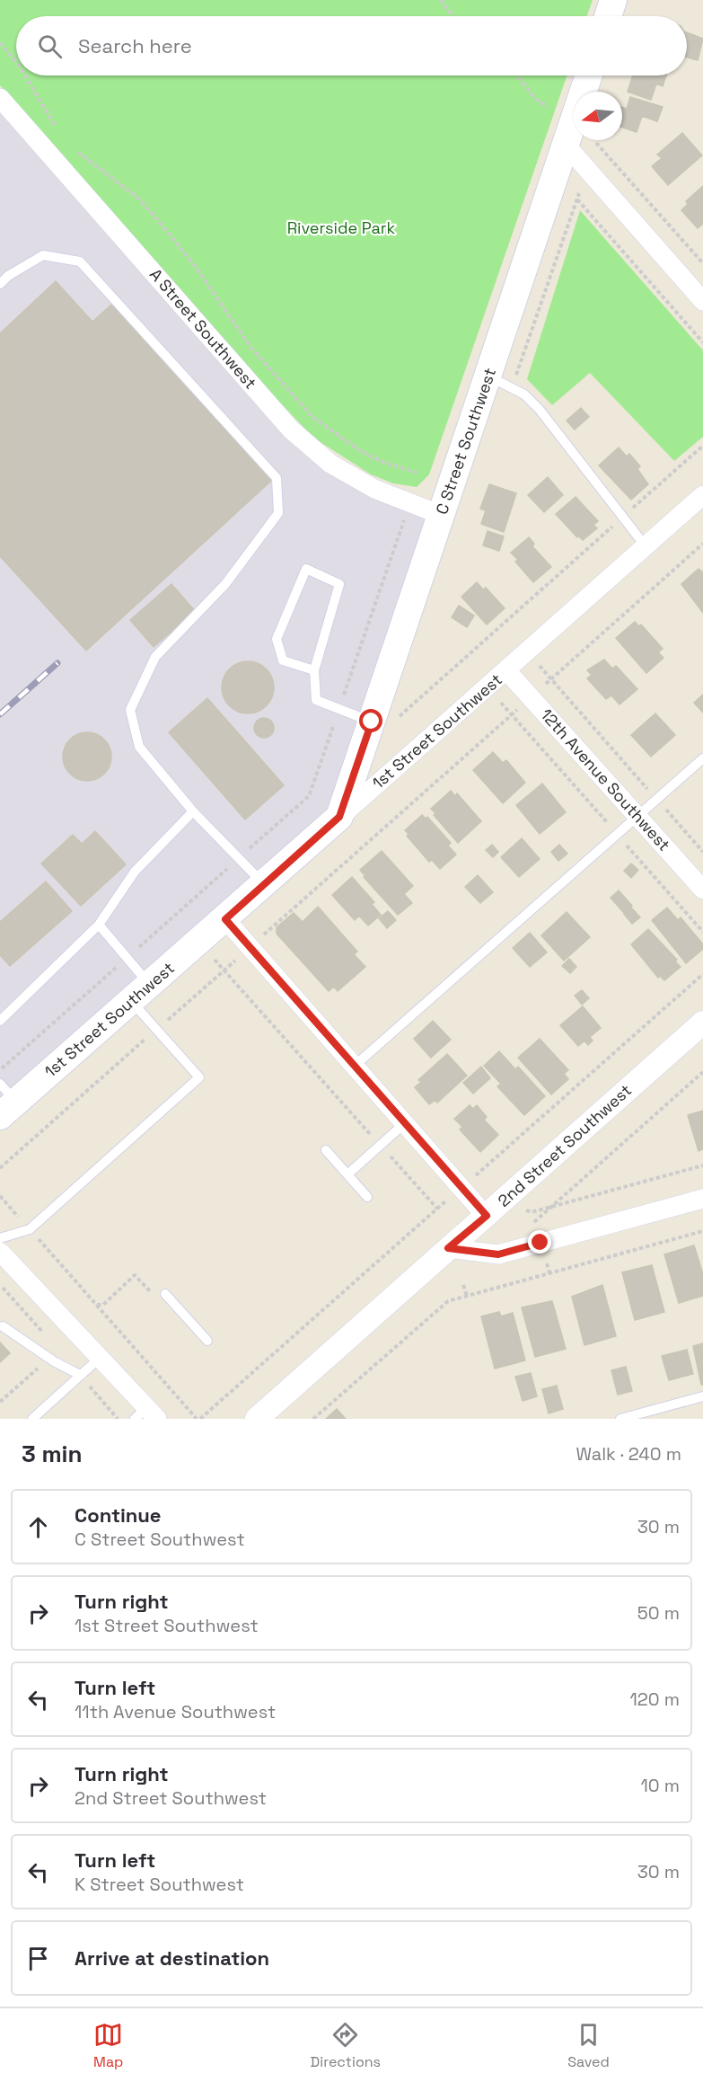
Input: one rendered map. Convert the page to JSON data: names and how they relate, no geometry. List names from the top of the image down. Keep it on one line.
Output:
{"streets":{"main road":["C Street Southwest","1st Street Southwest"],"street":["A Street Southwest","12th Avenue Southwest","2nd Street Southwest"]},"crossings":[["A Street Southwest","C Street Southwest"],["C Street Southwest","1st Street Southwest"],["1st Street Southwest","12th Avenue Southwest"]],"parks":["Riverside Park"],"north":"left","page":{"search":"Search here","heading":["3 min","Walk · 240 m"],"list":[["Continue","C Street Southwest","30 m"],["Turn right","1st Street Southwest","50 m"],["Turn left","11th Avenue Southwest","120 m"],["Turn right","2nd Street Southwest","10 m"],["Turn left","K Street Southwest","30 m"],"Arrive at destination"],"nav":["Map","Directions","Saved"]}}
